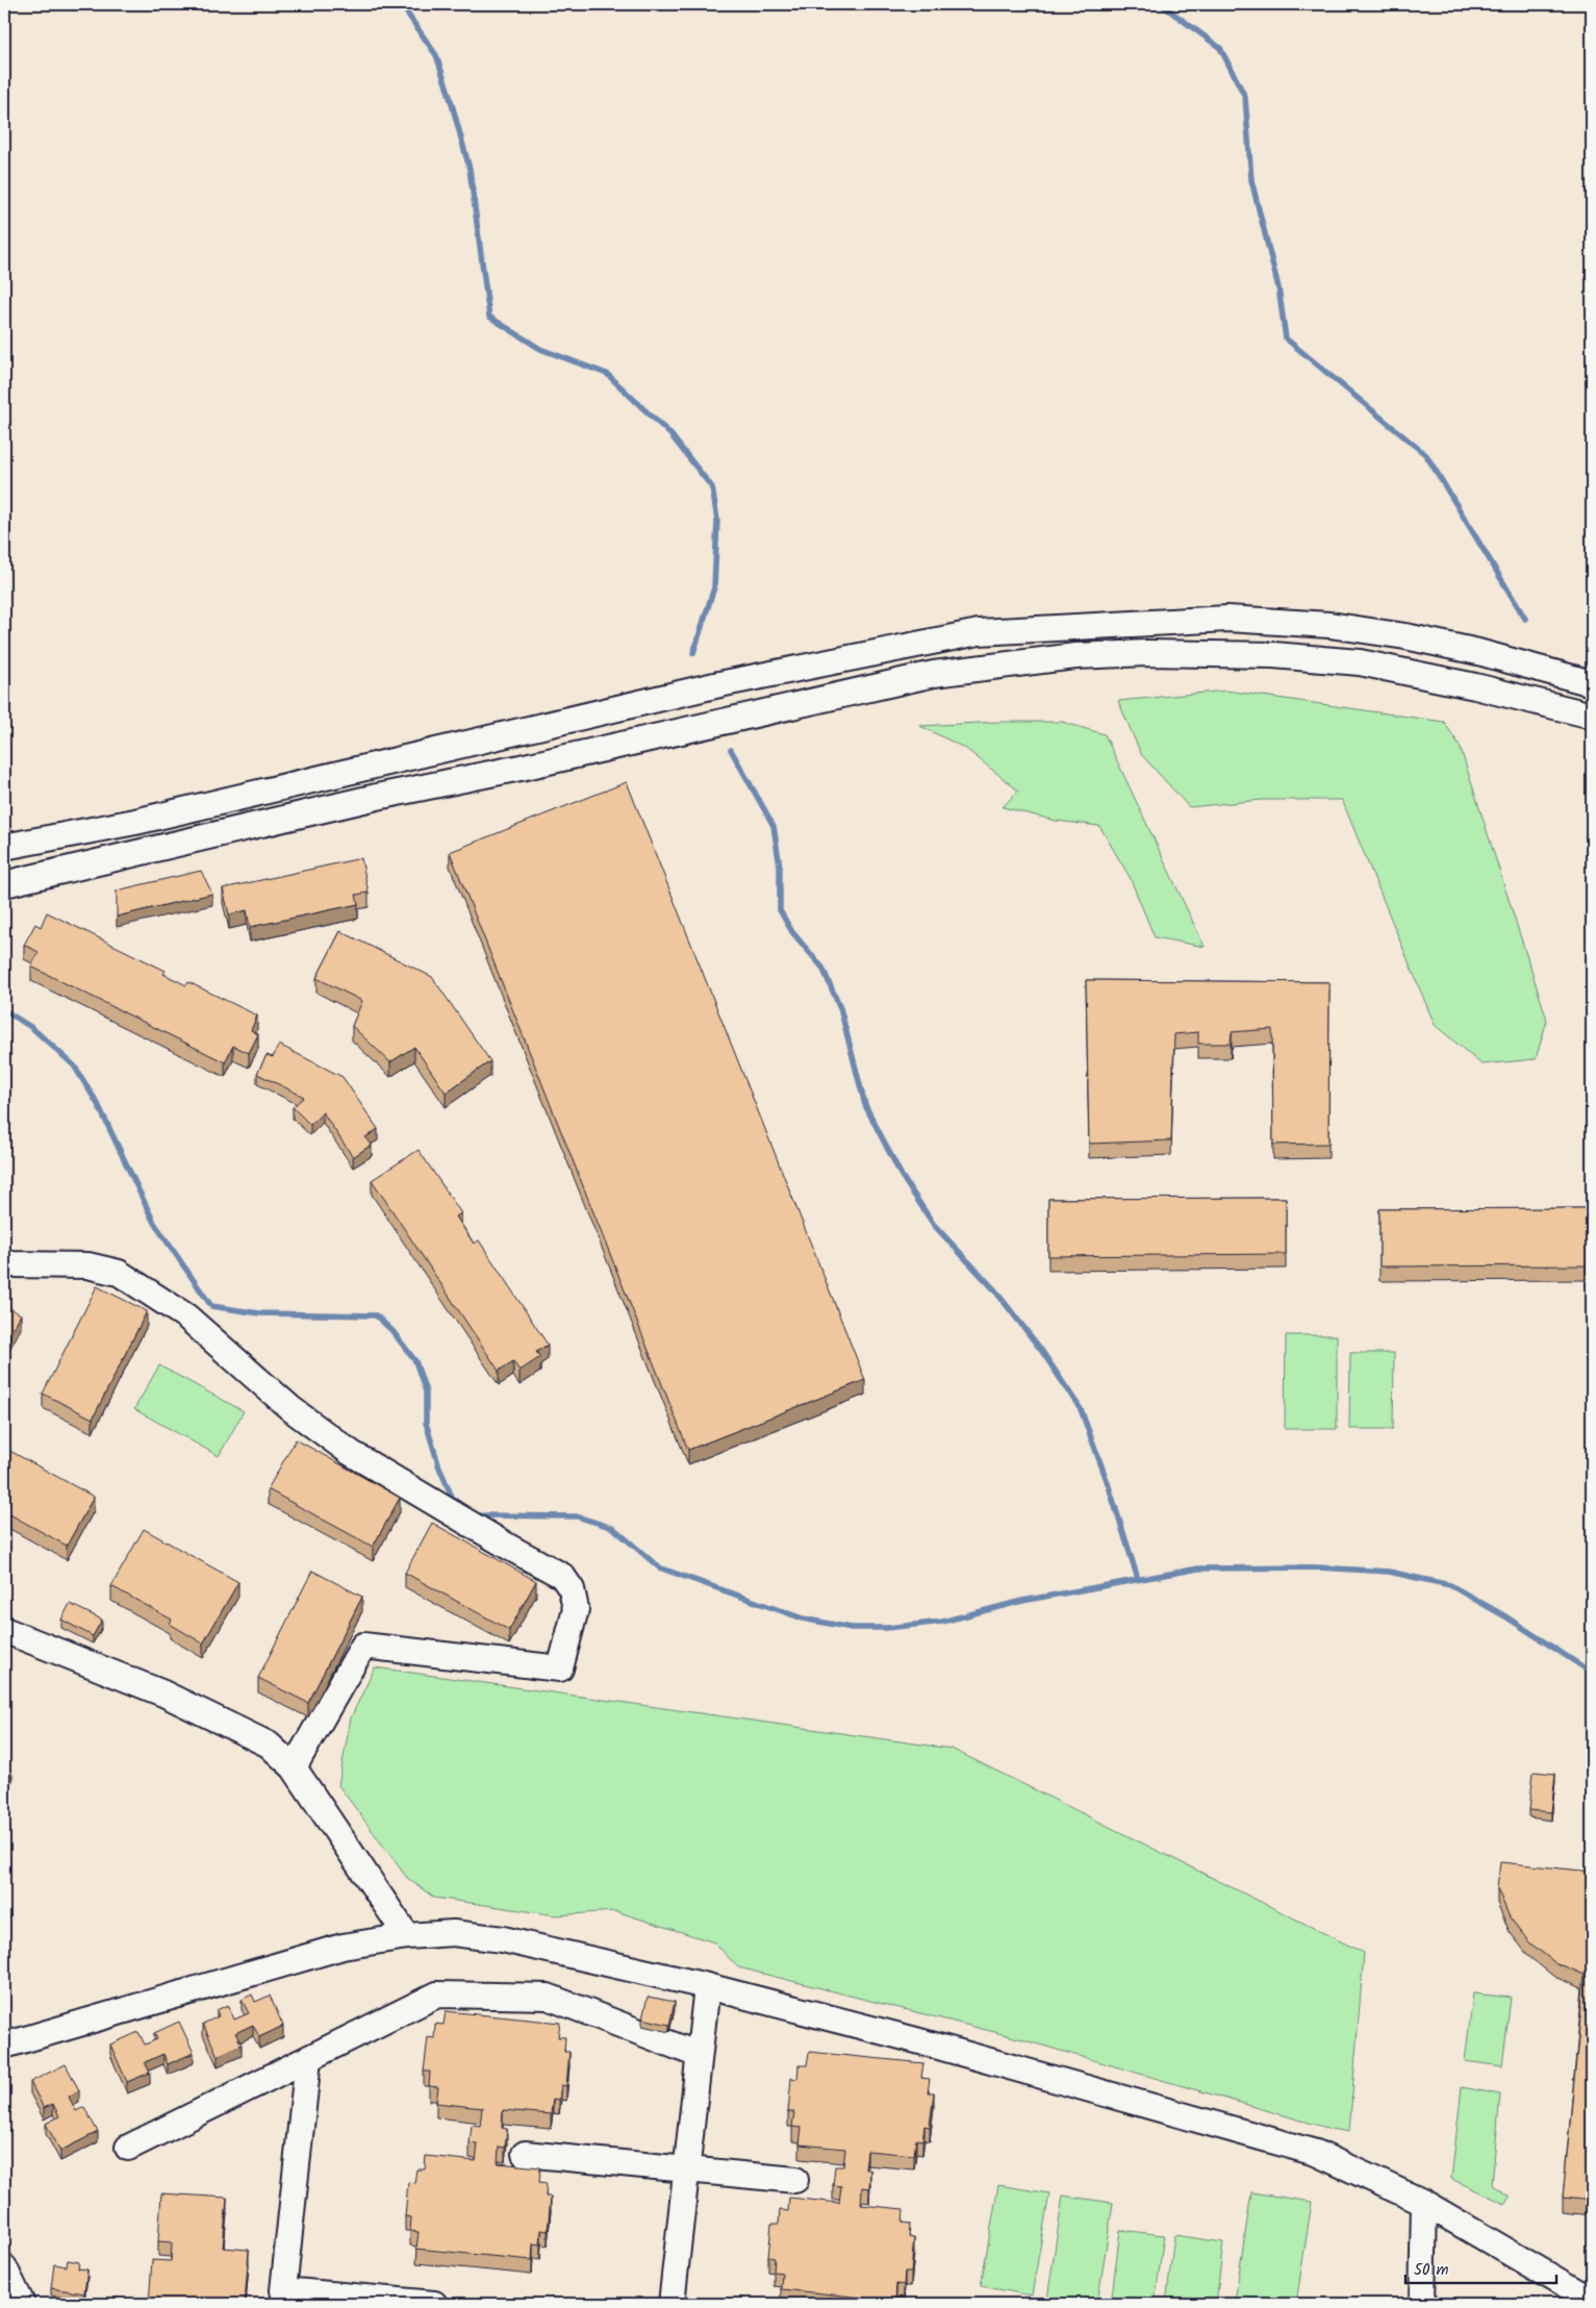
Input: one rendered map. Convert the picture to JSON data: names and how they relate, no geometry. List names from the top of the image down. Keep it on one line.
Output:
{"scale_bar":"50 m"}
